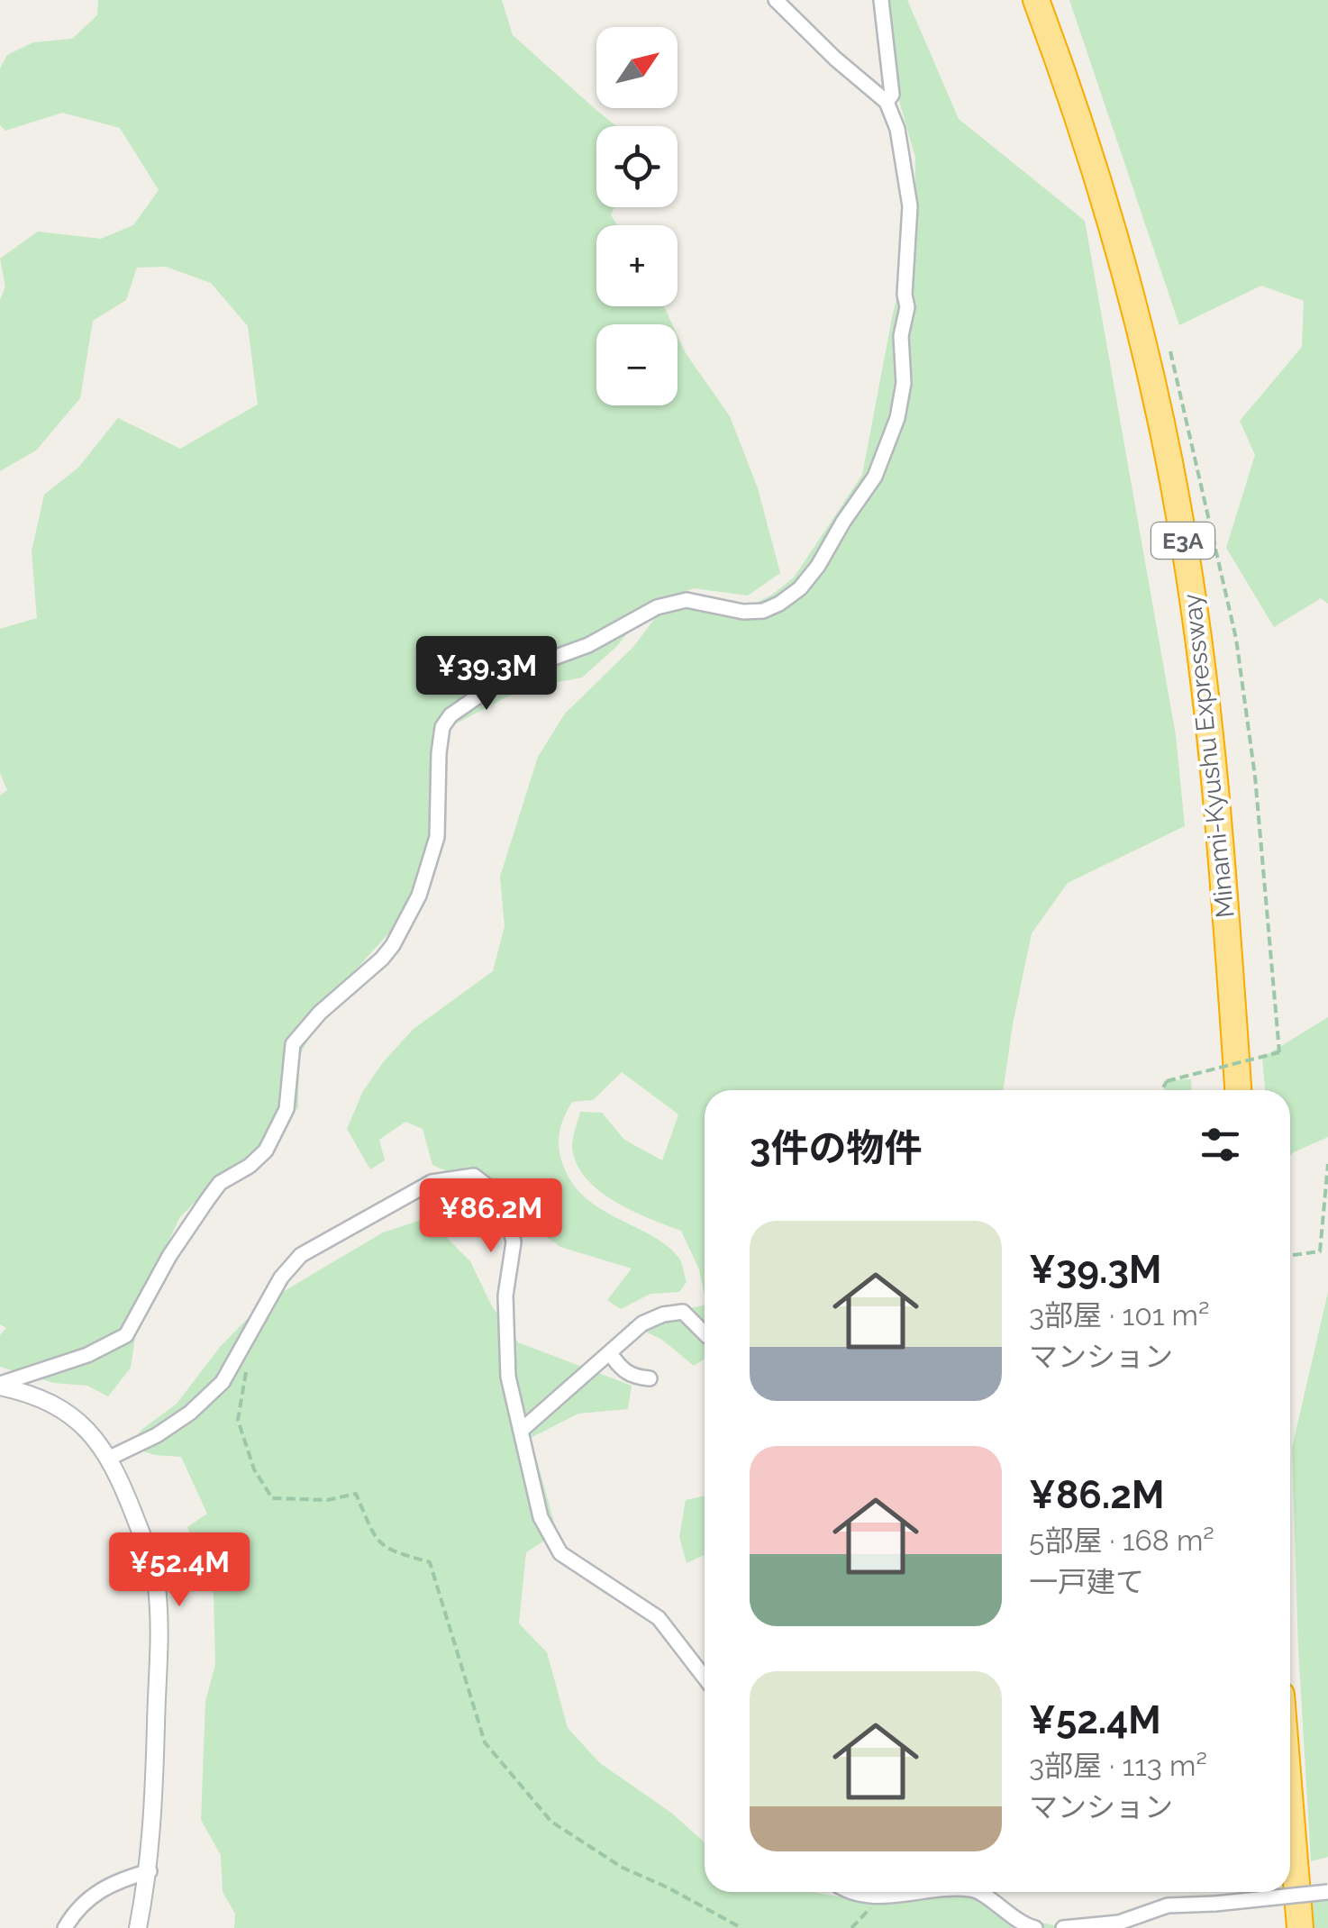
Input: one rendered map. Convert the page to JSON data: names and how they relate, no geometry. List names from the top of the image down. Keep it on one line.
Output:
{"streets":{"highway":["E3A","Minami-Kyushu Expressway"]},"north":"top right","page":{"map_buttons":["+","−"],"price":["¥39.3M","¥86.2M","¥52.4M"],"heading":"3件の物件","list":[{"name":"¥39.3M","note":"3部屋 · 101 m² · マンション"},{"name":"¥86.2M","note":"5部屋 · 168 m² · 一戸建て"},{"name":"¥52.4M","note":"3部屋 · 113 m² · マンション"}]}}
